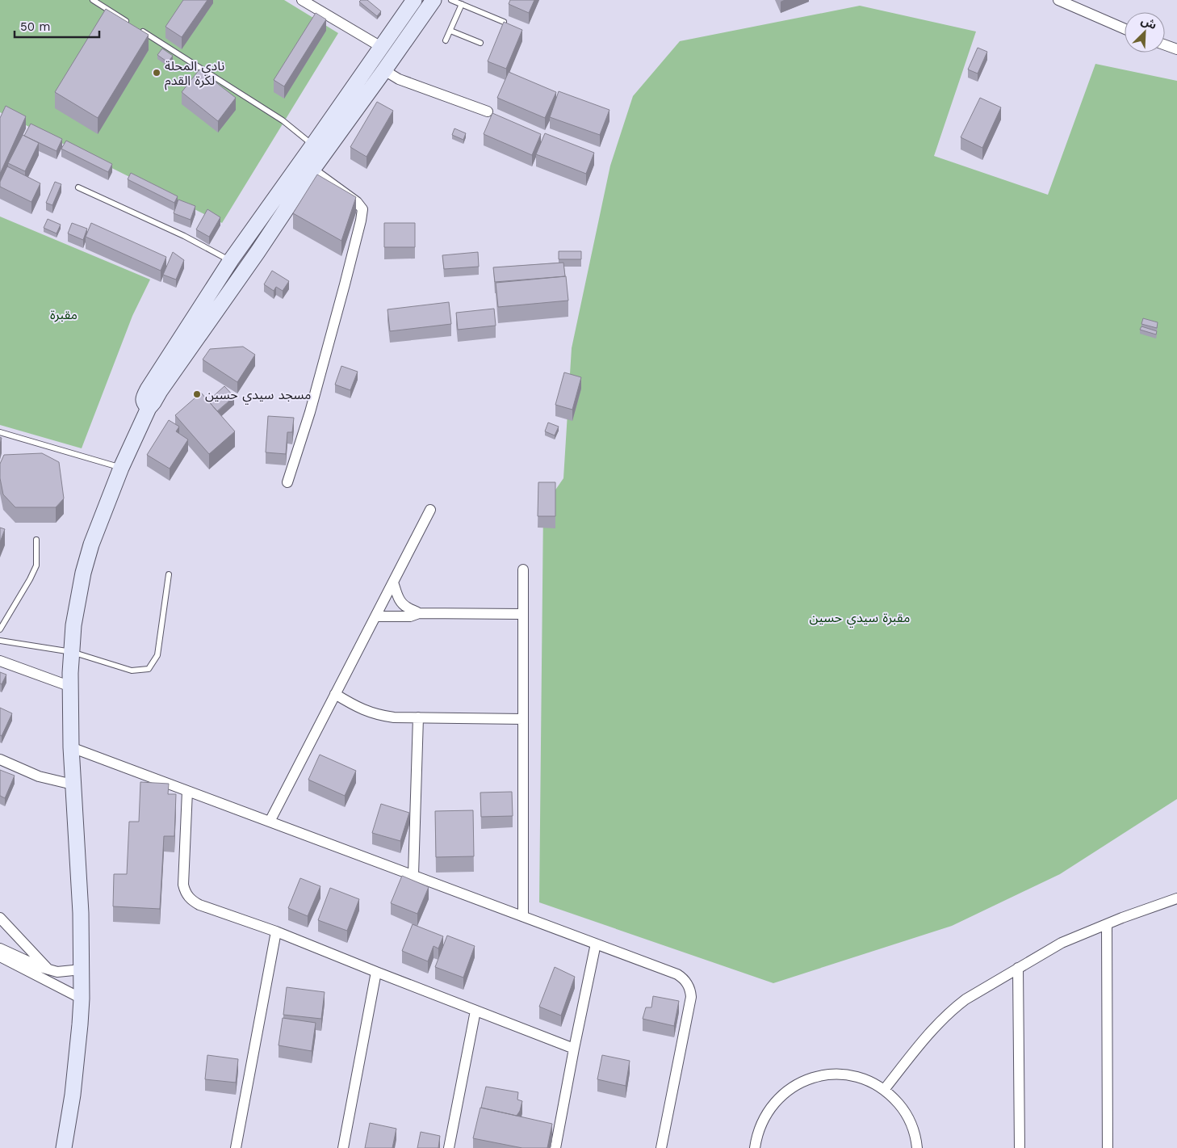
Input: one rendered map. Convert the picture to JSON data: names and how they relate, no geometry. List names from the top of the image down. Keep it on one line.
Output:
{"parks":["مقبرة","مقبرة سيدي حسين"],"places":["نادي المحلة لكرة القدم","مسجد سيدي حسين"],"scale_bar":"50 m","north":"top right"}
